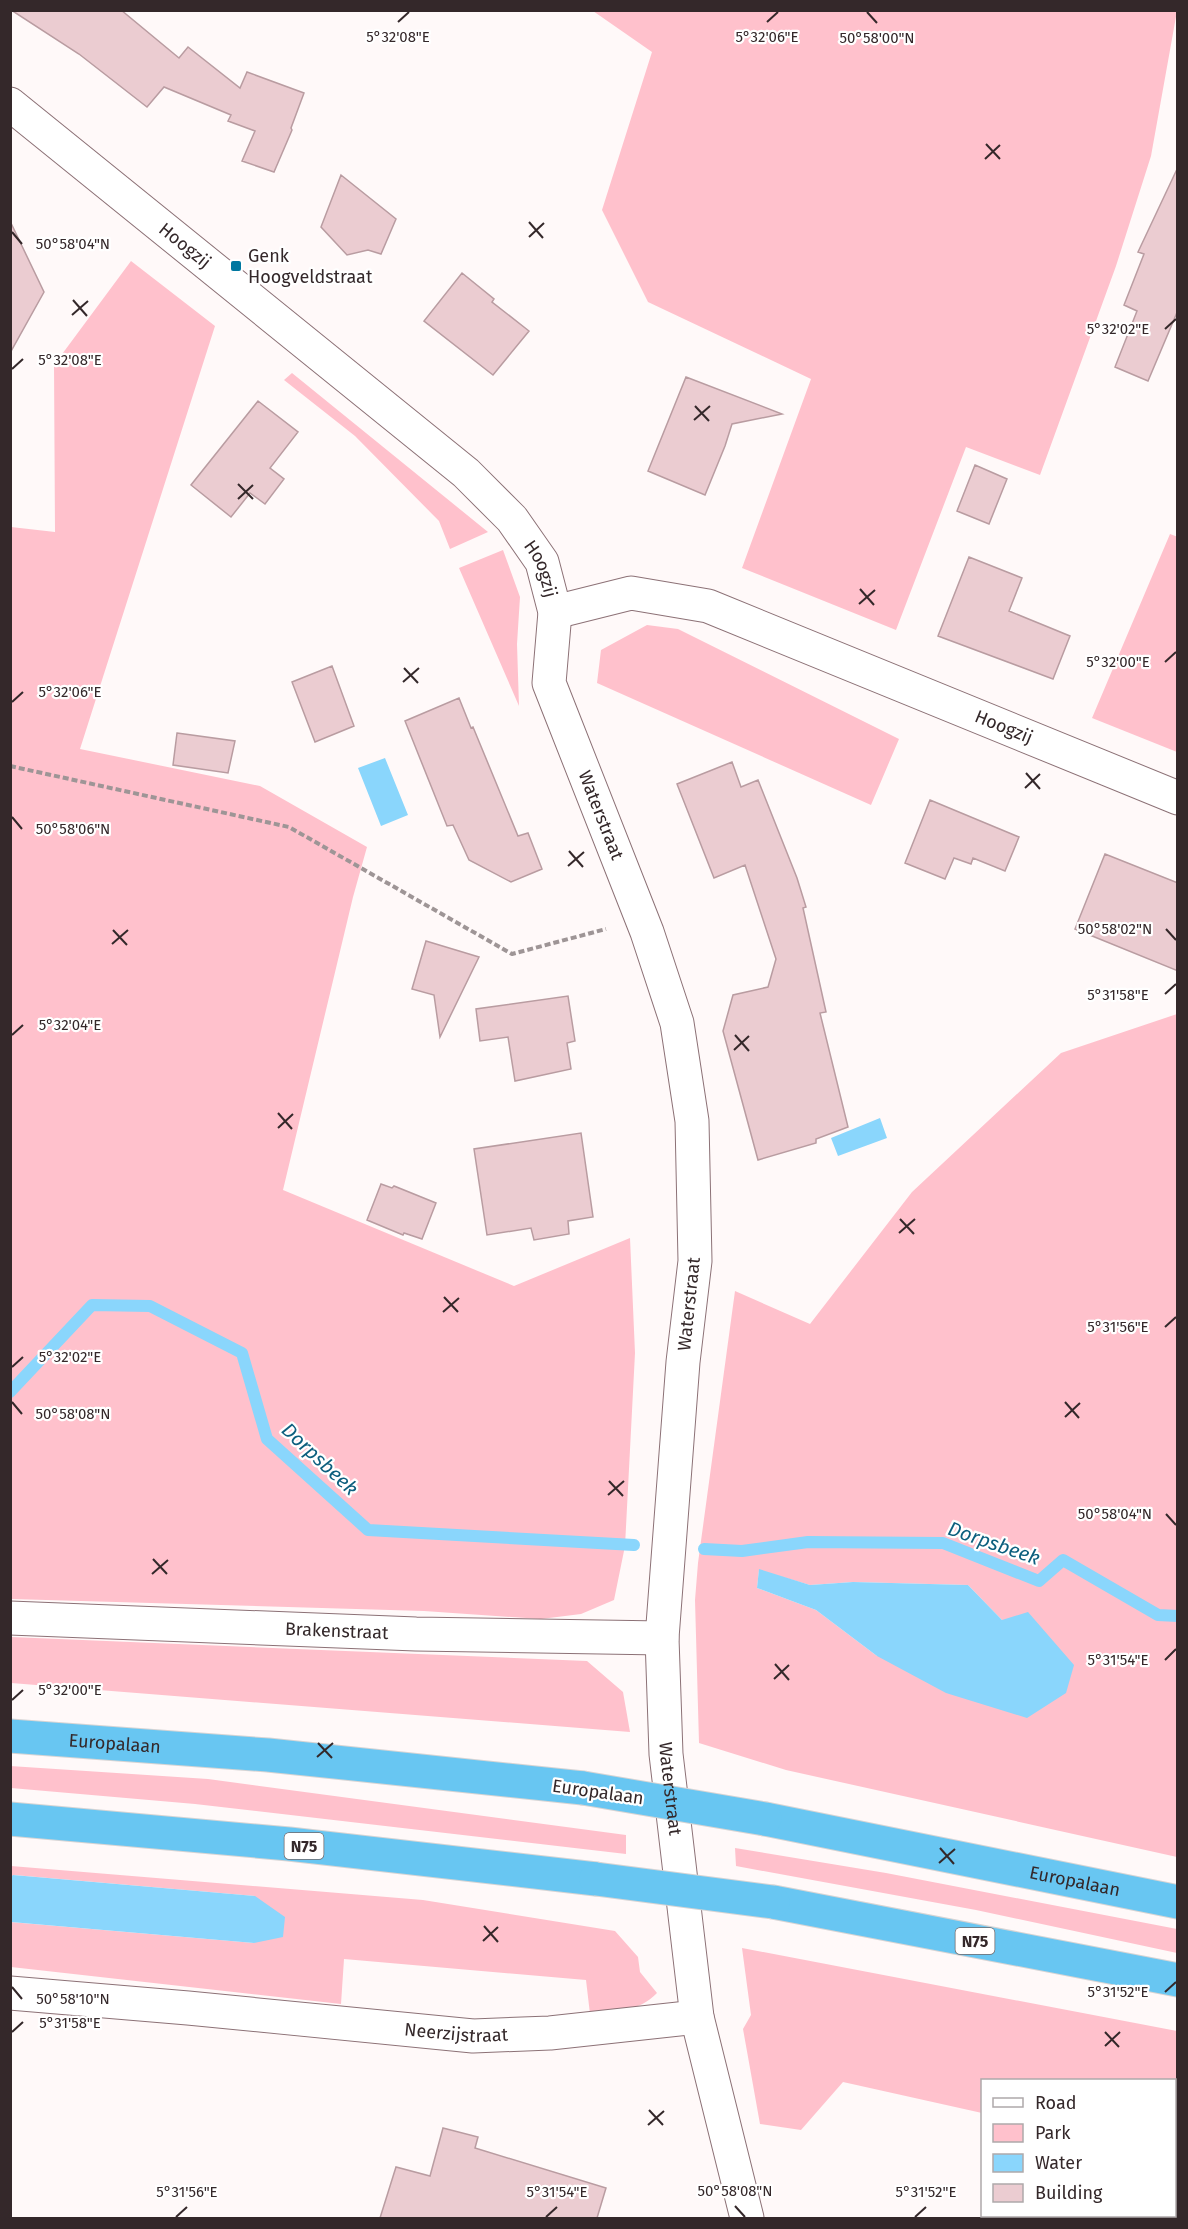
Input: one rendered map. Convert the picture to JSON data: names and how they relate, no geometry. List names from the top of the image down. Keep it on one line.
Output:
{"streets":{"highway":["Europalaan","N75"],"street":["Hoogzij","Waterstraat","Brakenstraat","Neerzijstraat"]},"crossings":[["Hoogzij","Waterstraat"],["Waterstraat","Brakenstraat"],["Waterstraat","Neerzijstraat"]],"water":["Dorpsbeek"],"places":{"transit":["Genk Hoogveldstraat"]},"legend":["Road","Park","Water","Building"],"coordinates":["5°32'08\"E","5°32'06\"E","50°58'00\"N","50°58'04\"N","5°32'02\"E","5°32'00\"E","50°58'06\"N","50°58'02\"N","5°31'58\"E","5°32'04\"E","5°31'56\"E","50°58'08\"N","5°31'54\"E","5°31'52\"E","50°58'10\"N"]}
